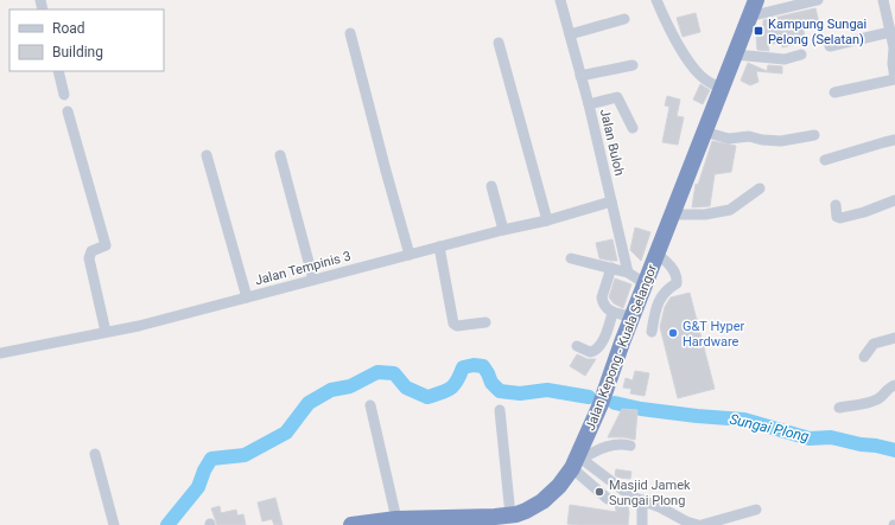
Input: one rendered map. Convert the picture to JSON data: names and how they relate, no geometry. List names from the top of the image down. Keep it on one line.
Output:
{"streets":{"highway":["Jalan Kepong - Kuala Selangor"],"street":["Jalan Buloh","Jalan Tempinis 3"]},"crossings":[["Jalan Buloh","Jalan Tempinis 3"]],"water":["Sungai Plong"],"places":{"transit":["Kampung Sungai Pelong (Selatan)"],"other":["G&T Hyper Hardware","Masjid Jamek Sungai Plong"]},"legend":["Road","Building"]}
